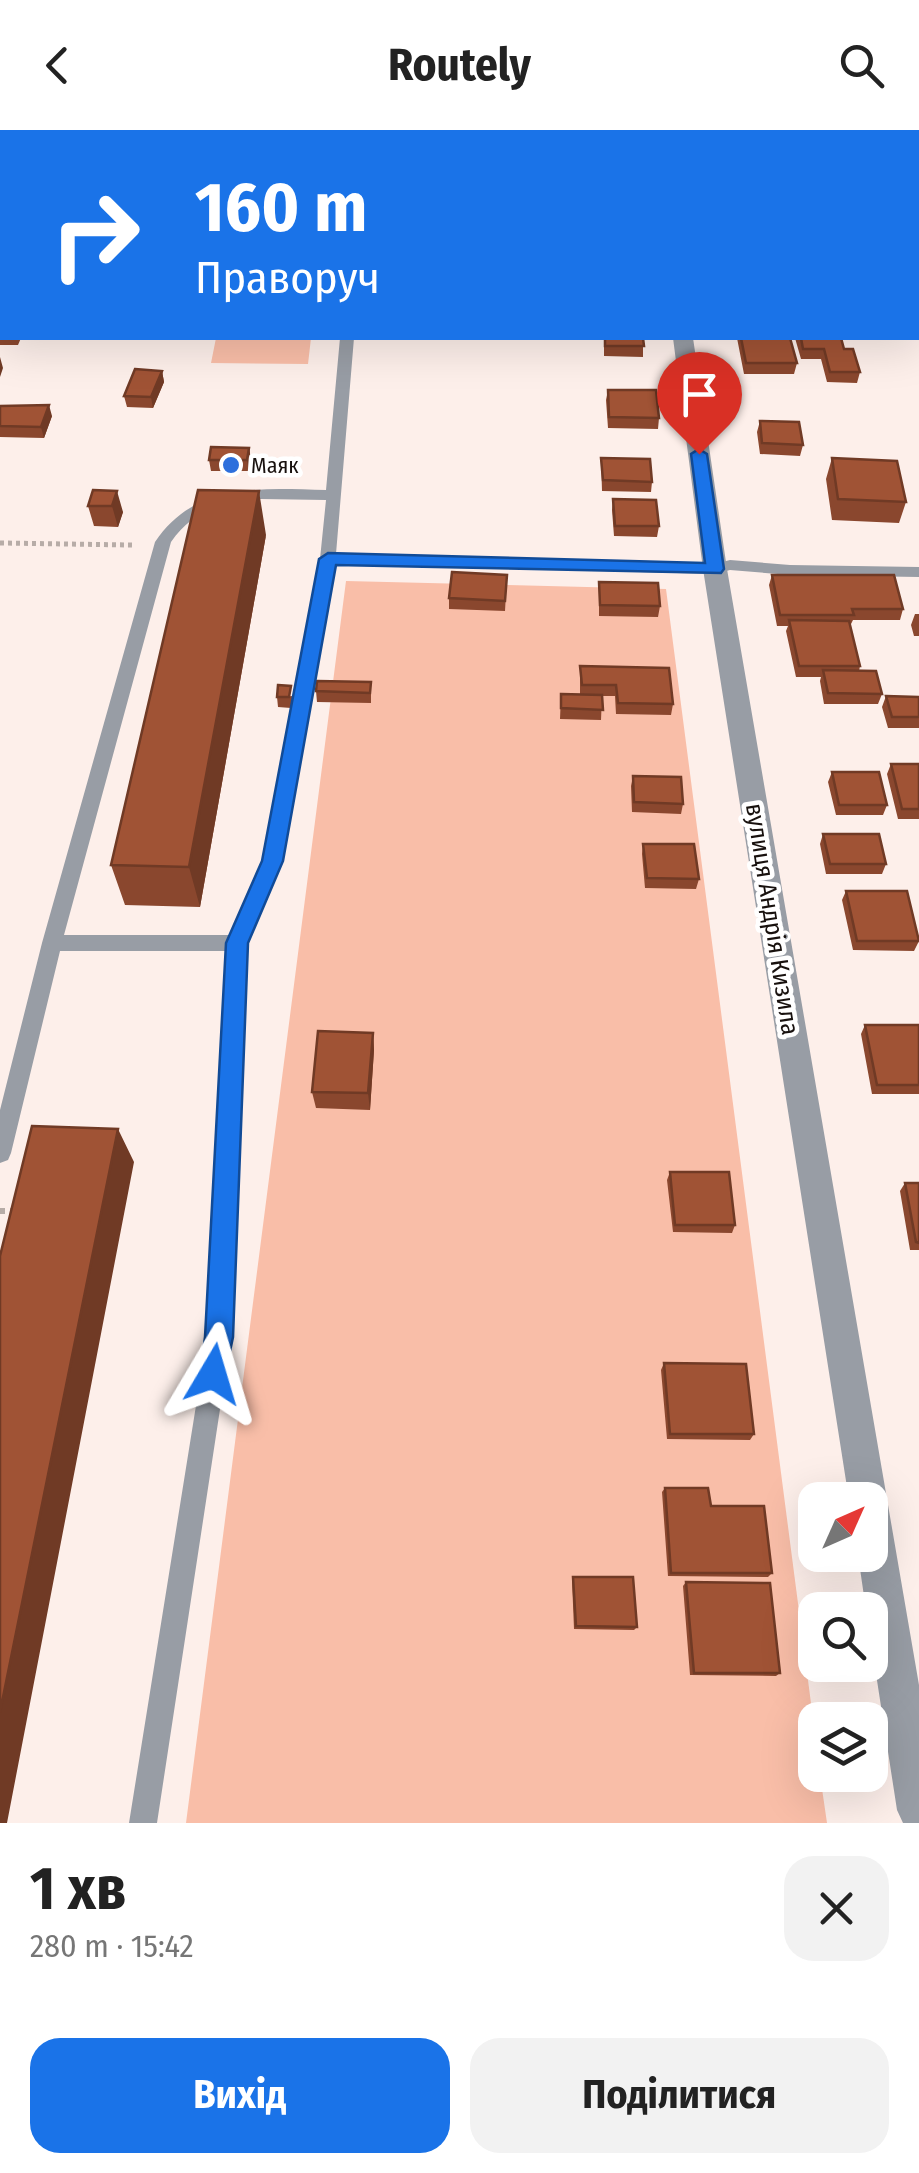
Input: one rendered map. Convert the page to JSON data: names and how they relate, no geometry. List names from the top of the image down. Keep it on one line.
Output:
{"streets":{"street":["вулиця Андрія Кизила"]},"places":["Маяк"],"north":"top right","page":{"header":"Routely","turn":["160 m","Праворуч"],"heading":["1 хв","280 m · 15:42"],"buttons":["Вихід","Поділитися"]}}
